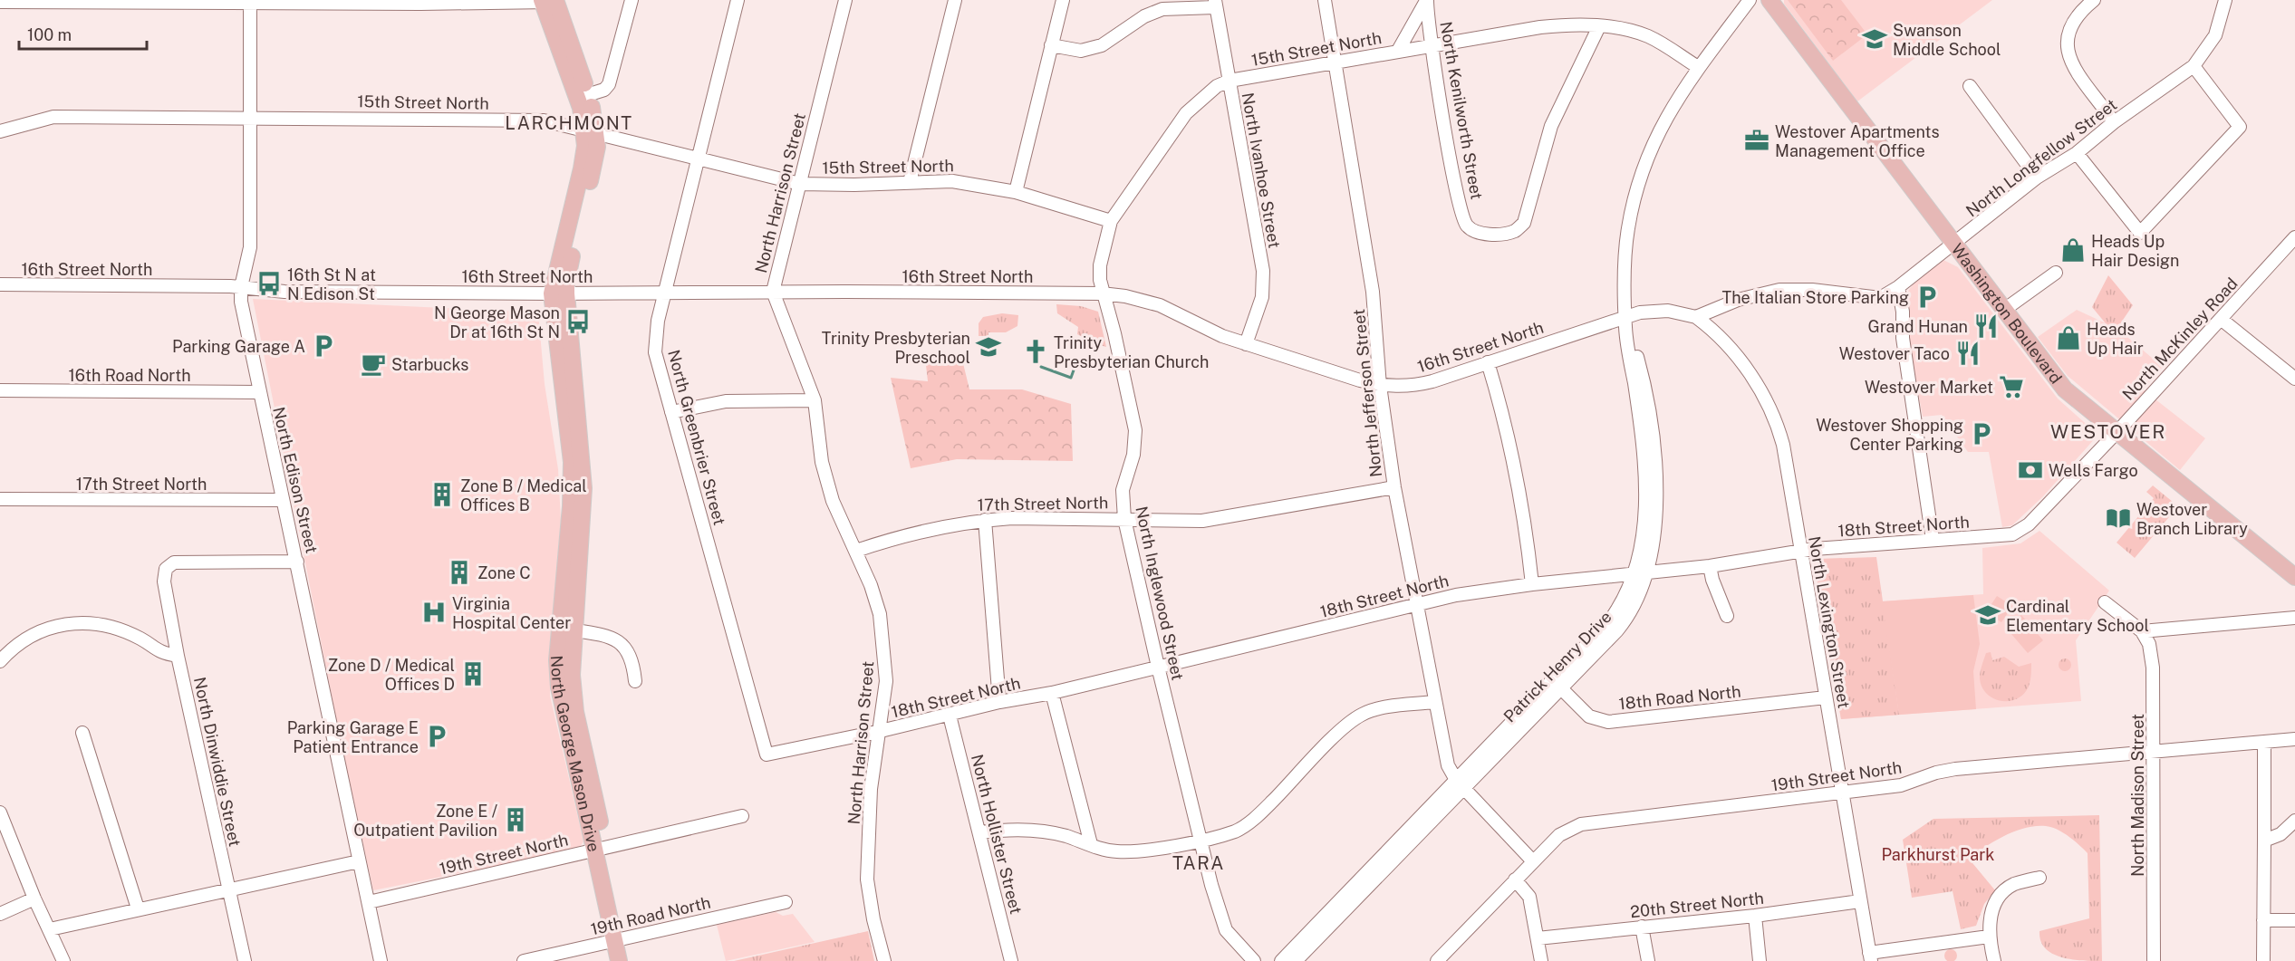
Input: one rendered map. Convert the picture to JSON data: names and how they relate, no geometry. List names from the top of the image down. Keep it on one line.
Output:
{"streets":{"main road":["Washington Boulevard","North George Mason Drive"],"street":["15th Street North","North Kenilworth Street","North Longfellow Street","North Ivanhoe Street","North Harrison Street","16th Street North","North McKinley Road","16th Road North","North Jefferson Street","North Greenbrier Street","North Edison Street","17th Street North","18th Street North","North Inglewood Street","North Lexington Street","Patrick Henry Drive","18th Road North","North Dinwiddie Street","19th Street North","North Madison Street","North Hollister Street","20th Street North","19th Road North"]},"crossings":[["15th Street North","North Kenilworth Street"],["15th Street North","North Ivanhoe Street"],["15th Street North","North Harrison Street"],["15th Street North","North Jefferson Street"],["15th Street North","North Greenbrier Street"],["15th Street North","North Edison Street"],["15th Street North","North Inglewood Street"],["15th Street North","Patrick Henry Drive"],["15th Street North","North George Mason Drive"],["North Longfellow Street","Washington Boulevard"],["North Ivanhoe Street","16th Street North"],["North Harrison Street","16th Street North"],["North Harrison Street","17th Street North"],["North Harrison Street","18th Street North"],["16th Street North","North Jefferson Street"],["16th Street North","North Greenbrier Street"],["16th Street North","North Edison Street"],["16th Street North","North Inglewood Street"],["16th Street North","North Lexington Street"],["16th Street North","Patrick Henry Drive"],["16th Street North","North George Mason Drive"],["Washington Boulevard","North McKinley Road"],["North McKinley Road","18th Street North"],["16th Road North","North Edison Street"],["North Jefferson Street","17th Street North"],["North Jefferson Street","18th Street North"],["North Jefferson Street","Patrick Henry Drive"],["North Greenbrier Street","18th Street North"],["North Edison Street","17th Street North"],["North Edison Street","North Dinwiddie Street"],["North Edison Street","19th Street North"],["17th Street North","North Inglewood Street"],["18th Street North","North Inglewood Street"],["18th Street North","North Lexington Street"],["18th Street North","Patrick Henry Drive"],["18th Street North","North Hollister Street"],["North Lexington Street","18th Road North"],["North Lexington Street","19th Street North"],["North Lexington Street","20th Street North"],["Patrick Henry Drive","18th Road North"],["North George Mason Drive","19th Street North"],["North George Mason Drive","19th Road North"],["19th Street North","North Madison Street"]],"districts":["LARCHMONT","WESTOVER","TARA"],"parks":["Parkhurst Park"],"places":{"school or university":["Swanson Middle School","Trinity Presbyterian Preschool","Cardinal Elementary School"],"office":["Westover Apartments Management Office"],"shop":["Heads Up Hair Design","Heads Up Hair"],"bus stop":["16th St N at N Edison St","N George Mason Dr at 16th St N"],"parking":["The Italian Store Parking","Parking Garage A","Westover Shopping Center Parking","Parking Garage E Patient Entrance"],"restaurant":["Grand Hunan","Westover Taco"],"church":["Trinity Presbyterian Church"],"cafe":["Starbucks"],"supermarket":["Westover Market"],"bank":["Wells Fargo"],"building":["Zone B / Medical Offices B","Zone C","Zone D / Medical Offices D","Zone E / Outpatient Pavilion"],"library":["Westover Branch Library"],"hospital":["Virginia Hospital Center"]},"scale_bar":"100 m"}
